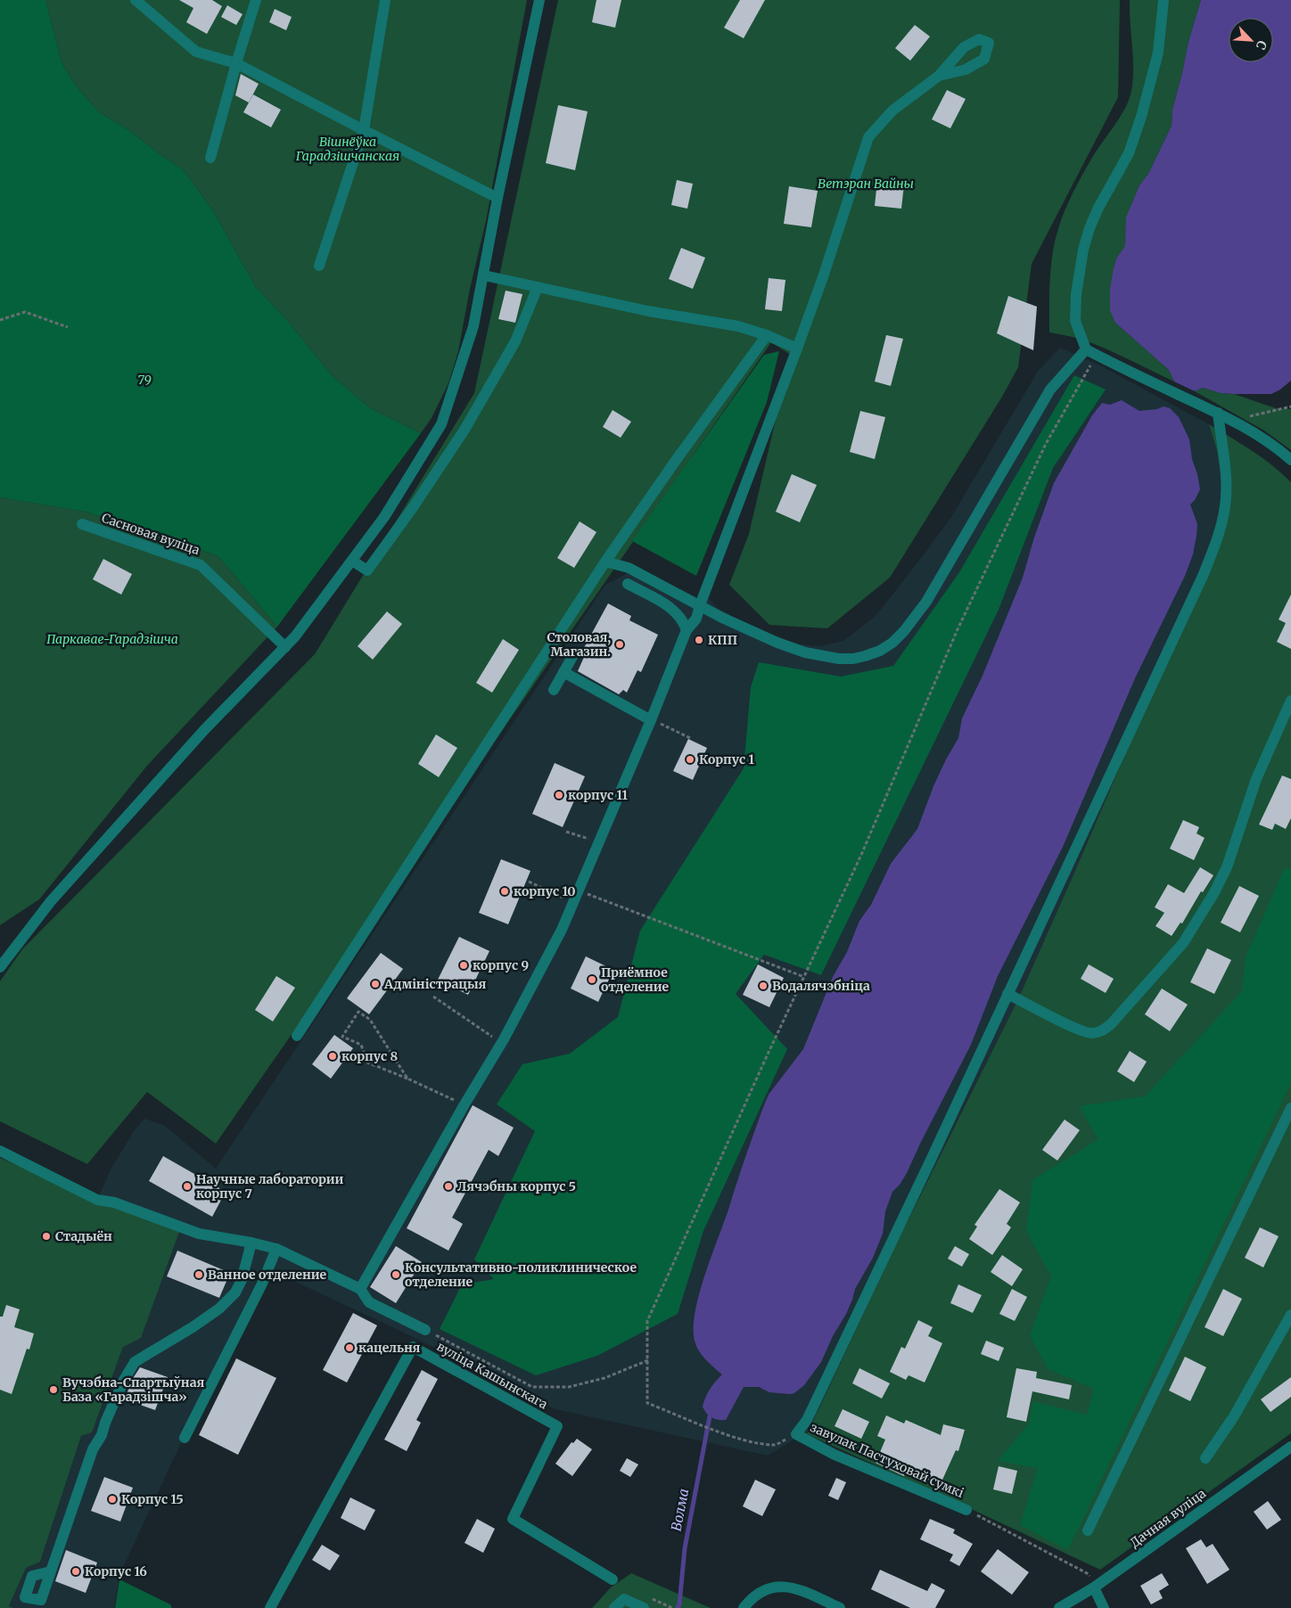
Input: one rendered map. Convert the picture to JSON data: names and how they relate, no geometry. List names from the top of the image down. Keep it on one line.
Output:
{"streets":{"street":["Сасновая вуліца","вуліца Кашынскага","завулак Пастуховай сумкі","Дачная вуліца"]},"water":["Волма"],"parks":["Вішнёўка Гарадзішчанская","Ветэран Вайны","79","Паркавае-Гарадзішча"],"places":["КПП","Столовая, Магазин.","Корпус 1","корпус 11","корпус 10","корпус 9","Приёмное отделение","Адміністрацыя","Водалячэбніца","корпус 8","Научные лаборатории корпус 7","Лячэбны корпус 5","Стадыён","Ванное отделение","Консультативно-поликлиническое отделение","кацельня","Вучэбна-Спартыўная База «Гарадзішча»","Корпус 15","Корпус 16"],"north":"bottom right"}
